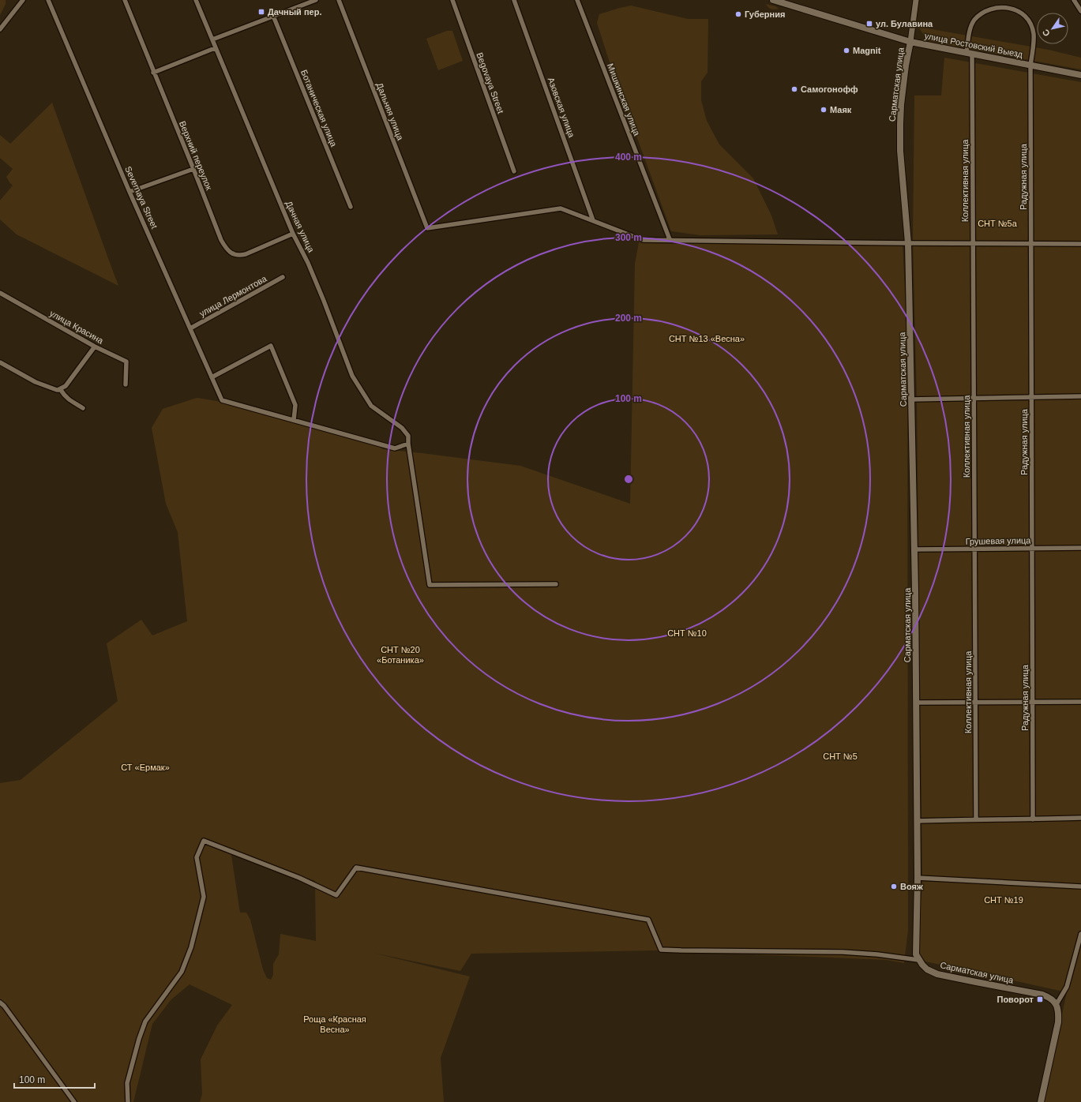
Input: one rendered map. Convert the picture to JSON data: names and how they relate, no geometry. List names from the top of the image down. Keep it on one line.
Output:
{"streets":{"main road":["улица Ростовский Выезд","Сарматская улица"],"street":["Begovaya Street","Мишкинская улица","Азовская улица","Ботаническая улица","Дальняя улица","Верхний переулок","Радужная улица","Коллективная улица","Severnaya Street","Дачная улица","улица Лермонтова","улица Красина","Грушевая улица"]},"crossings":[["улица Ростовский Выезд","Сарматская улица"],["улица Ростовский Выезд","Радужная улица"],["улица Ростовский Выезд","Коллективная улица"],["Сарматская улица","Грушевая улица"],["Азовская улица","Дальняя улица"],["Верхний переулок","Дачная улица"],["Радужная улица","Коллективная улица"],["Радужная улица","Грушевая улица"],["Коллективная улица","Грушевая улица"],["Severnaya Street","улица Лермонтова"]],"parks":["СНТ №5а","СНТ №13 «Весна»","СНТ №10","СНТ №20 «Ботаника»","СНТ №5","СТ «Ермак»","СНТ №19","Роща «Красная Весна»"],"places":{"transit":["Дачный пер.","ул. Булавина","Поворот"],"other":["Губерния","Magnit","Самогонофф","Маяк","Вояж"]},"scale_bar":"100 m","north":"bottom left","rings":["400 m","300 m","200 m","100 m"]}
